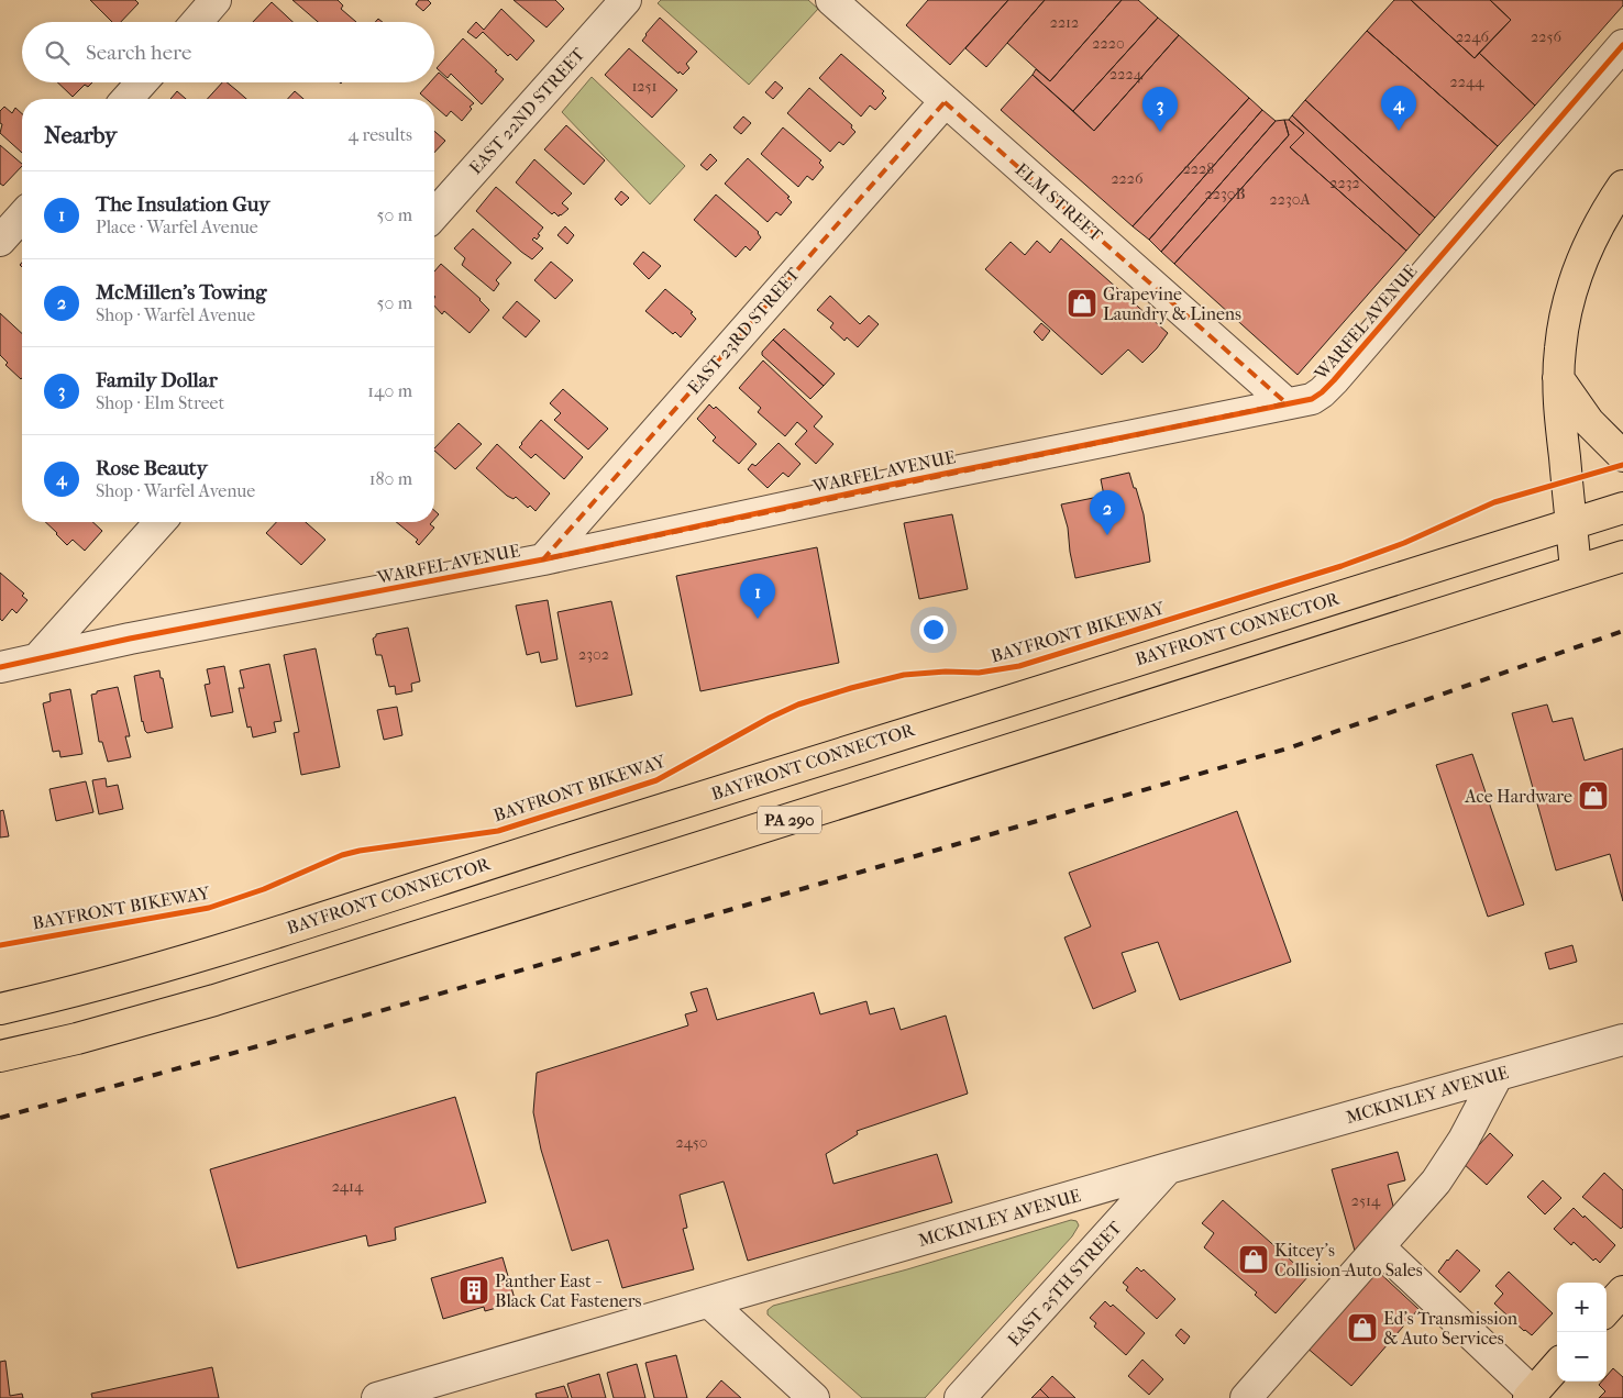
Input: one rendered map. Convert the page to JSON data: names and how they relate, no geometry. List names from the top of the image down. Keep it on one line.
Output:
{"streets":{"main road":["BAYFRONT CONNECTOR","PA 290"],"street":["EAST 22ND STREET","ELM STREET","WARFEL AVENUE","EAST 23RD STREET","MCKINLEY AVENUE","EAST 25TH STREET"],"cycle path":["BAYFRONT BIKEWAY"]},"crossings":[["ELM STREET","WARFEL AVENUE"],["ELM STREET","EAST 23RD STREET"],["WARFEL AVENUE","EAST 23RD STREET"],["MCKINLEY AVENUE","EAST 25TH STREET"]],"places":{"shop":["Grapevine Laundry & Linens","Ace Hardware","Kitcey's Collision-Auto Sales","Ed's Transmission & Auto Services"],"building":["Panther East - Black Cat Fasteners"]},"house_numbers":["2212","2246","2256","2220","2224","2244","1251","2228","2226","2232","2230B","2230A","2302","2450","2414","2514"],"page":{"search":"Search here","pins":["4","3","2","1"],"heading":["Nearby","4 results"],"list":[{"mark":"1","name":"The Insulation Guy","note":"Place · Warfel Avenue","value":"50 m"},{"mark":"2","name":"McMillen's Towing","note":"Shop · Warfel Avenue","value":"50 m"},{"mark":"3","name":"Family Dollar","note":"Shop · Elm Street","value":"140 m"},{"mark":"4","name":"Rose Beauty","note":"Shop · Warfel Avenue","value":"180 m"}],"map_buttons":["+","−"]}}
